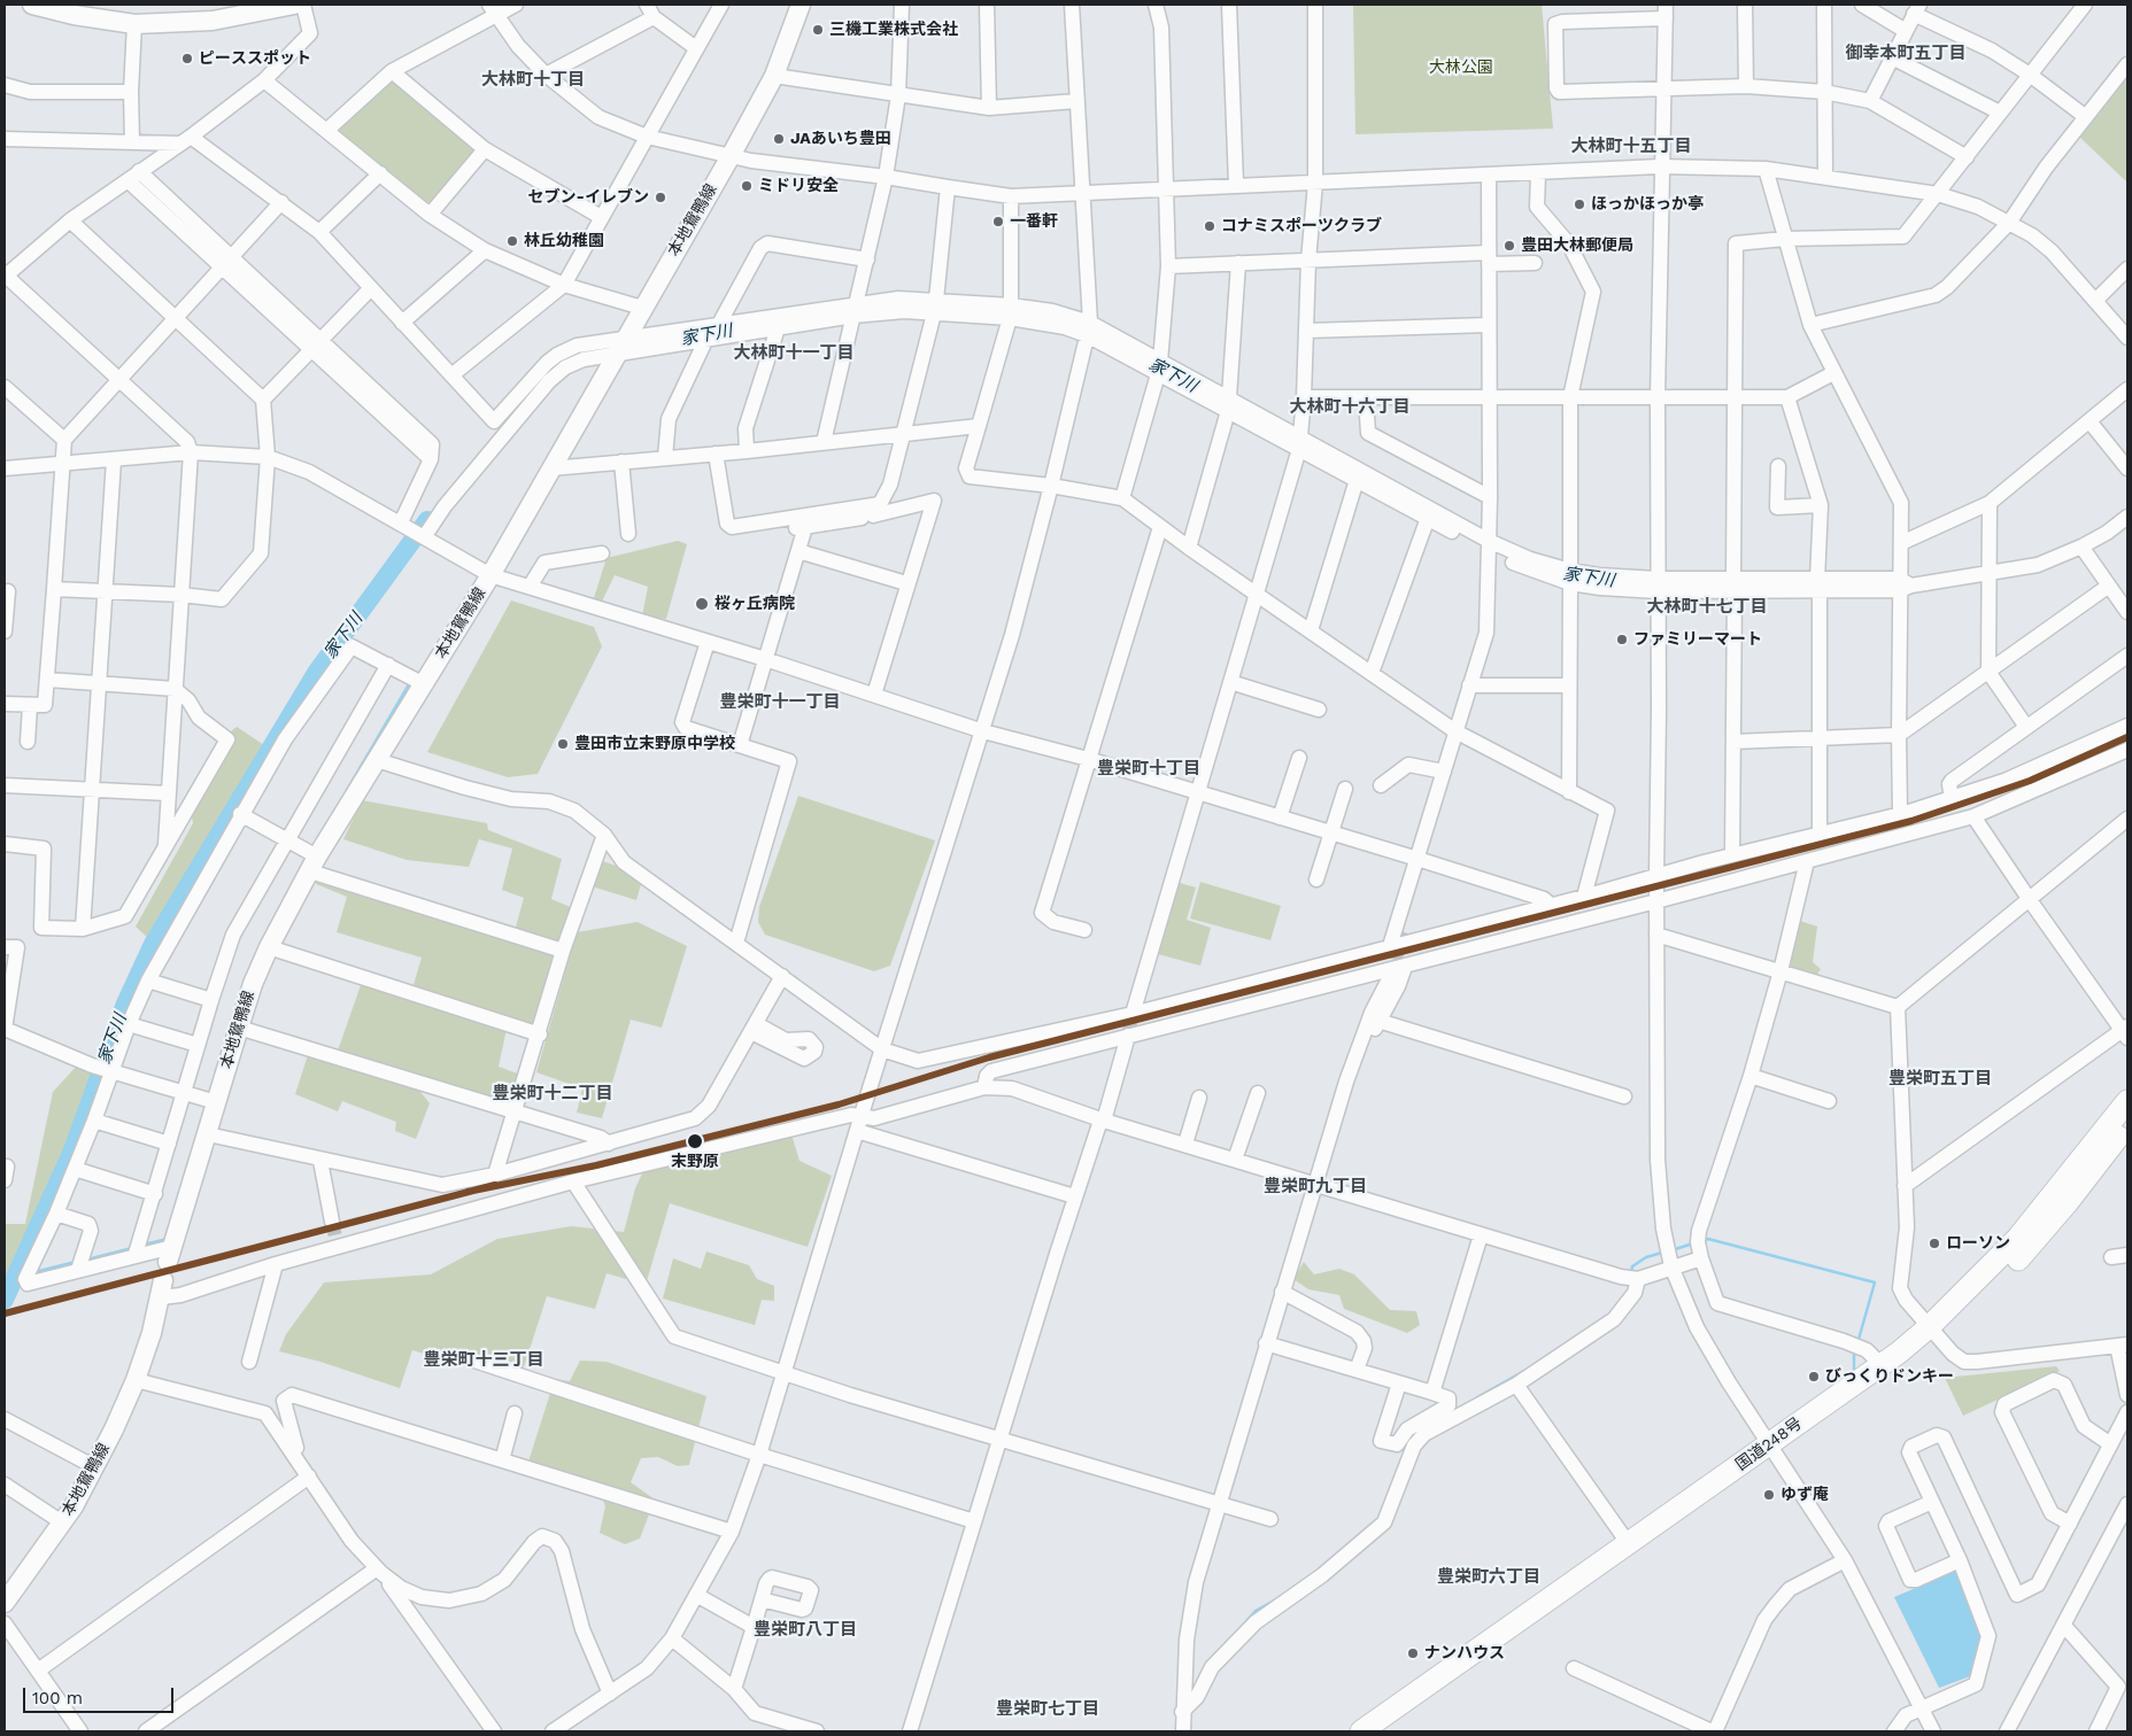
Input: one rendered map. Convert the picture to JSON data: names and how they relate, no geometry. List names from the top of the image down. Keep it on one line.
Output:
{"streets":{"highway":["国道248号"],"main road":["本地鴛鴨線"]},"districts":["御幸本町五丁目","大林町十丁目","大林町十五丁目","大林町十一丁目","大林町十六丁目","大林町十七丁目","豊栄町十一丁目","豊栄町十丁目","豊栄町五丁目","豊栄町十二丁目","豊栄町九丁目","豊栄町十三丁目","豊栄町六丁目","豊栄町八丁目","豊栄町七丁目"],"water":["家下川"],"parks":["大林公園"],"places":["三機工業株式会社","ピーススポット","JAあいち豊田","ミドリ安全","セブン-イレブン","ほっかほっか亭","一番軒","コナミスポーツクラブ","林丘幼稚園","豊田大林郵便局","桜ヶ丘病院","ファミリーマート","豊田市立末野原中学校","末野原","ローソン","びっくりドンキー","ゆず庵","ナンハウス"],"scale_bar":"100 m"}
